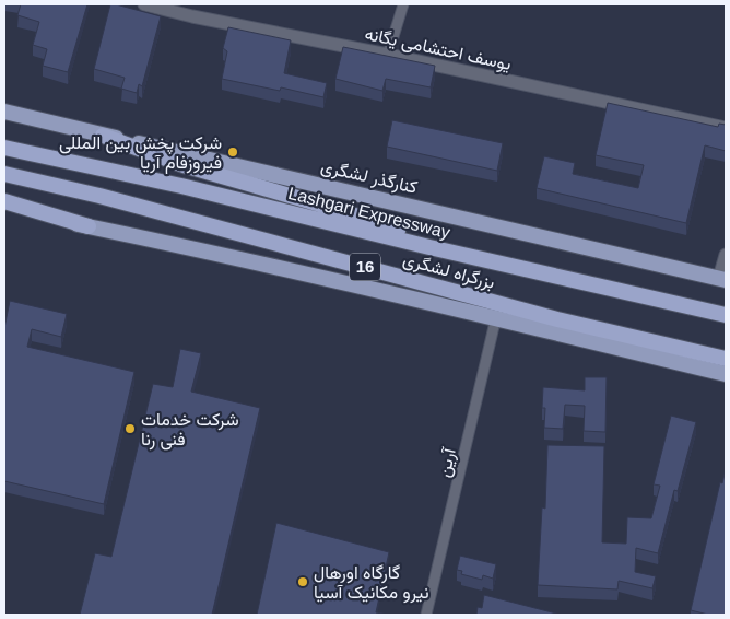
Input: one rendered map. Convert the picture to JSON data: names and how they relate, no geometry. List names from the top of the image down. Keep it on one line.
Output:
{"streets":{"highway":["Lashgari Expressway","16","بزرگراه لشگری"],"main road":["کنارگذر لشگری"],"street":["یوسف احتشامی یگانه","آرین"]},"places":["شرکت پخش بین المللی فیروزفام آریا","شرکت خدمات فنی رنا","گارگاه اورهال نیرو مکانیک آسیا"]}
